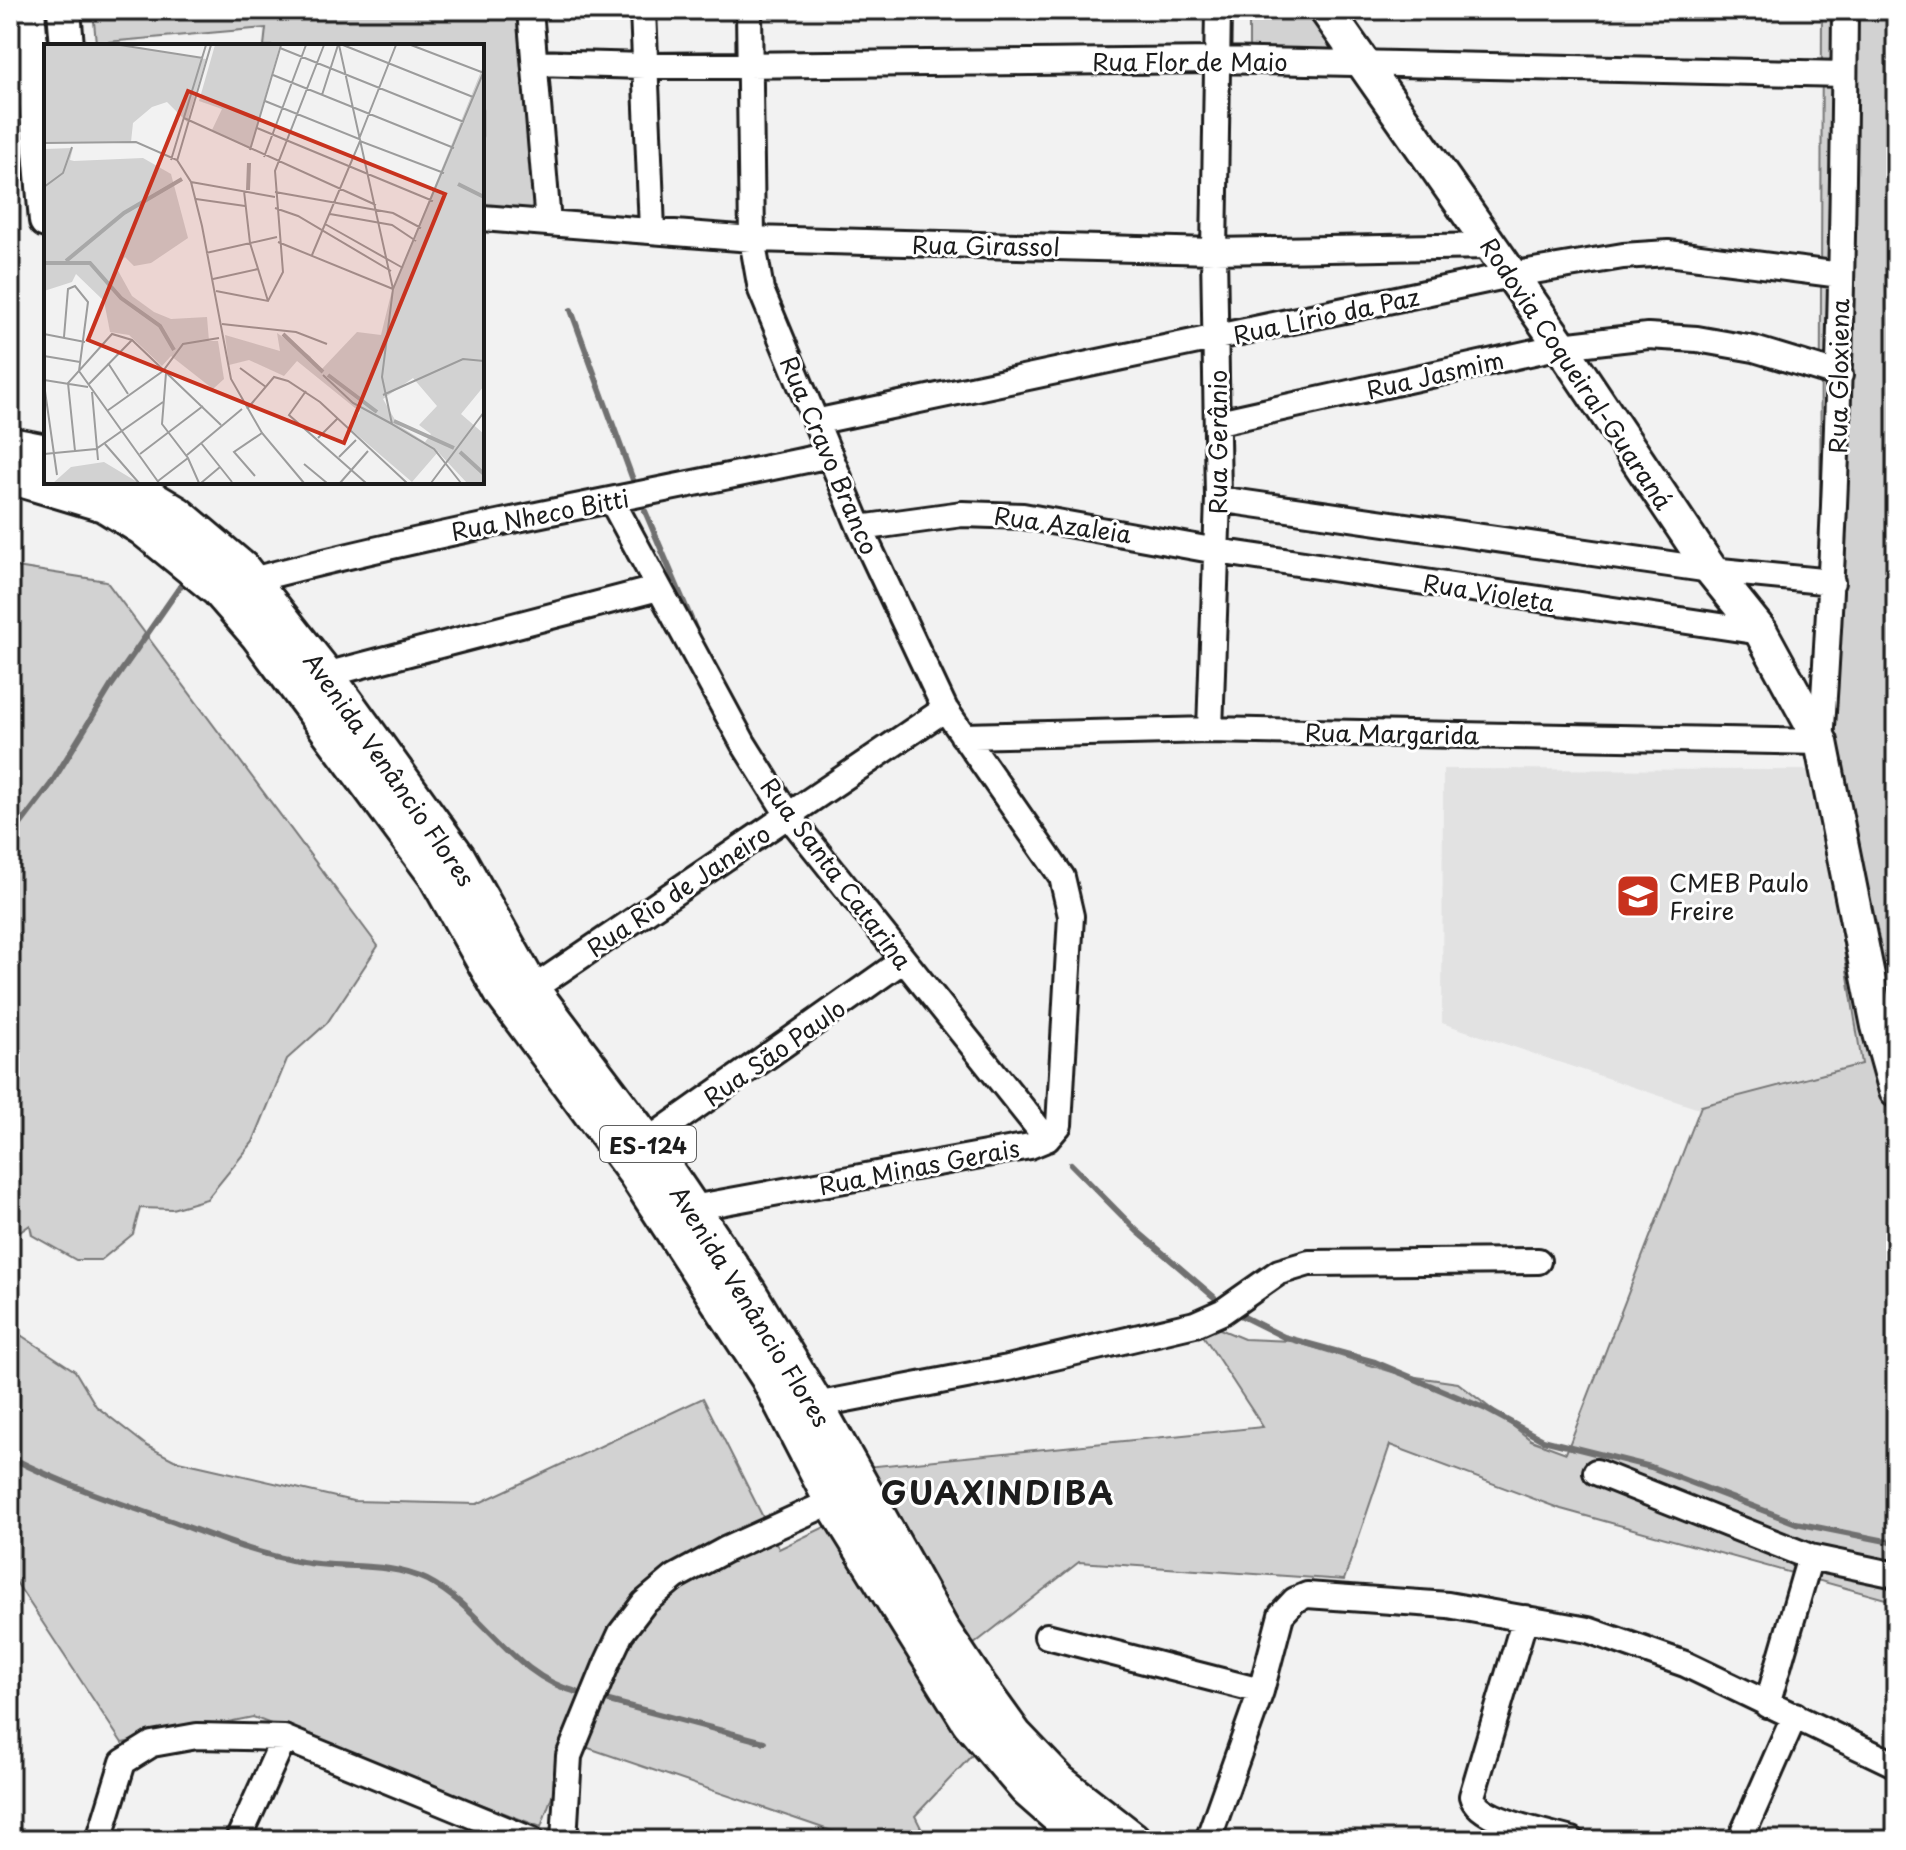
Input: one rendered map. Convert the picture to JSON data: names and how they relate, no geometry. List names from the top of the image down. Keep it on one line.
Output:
{"streets":{"main road":["Avenida Venâncio Flores","ES-124"],"street":["Rua Flor de Maio","Rua Girassol","Rua Lírio da Paz","Rodovia Coqueiral-Guaraná","Rua Jasmim","Rua Gloxiena","Rua Gerânio","Rua Cravo Branco","Rua Nheco Bitti","Rua Azaleia","Rua Violeta","Rua Margarida","Rua Santa Catarina","Rua Rio de Janeiro","Rua São Paulo","Rua Minas Gerais"]},"crossings":[["Rua Flor de Maio","Rodovia Coqueiral-Guaraná"],["Rua Flor de Maio","Rua Gloxiena"],["Rua Flor de Maio","Rua Gerânio"],["Rua Flor de Maio","Rua Cravo Branco"],["Rua Girassol","Rodovia Coqueiral-Guaraná"],["Rua Girassol","Rua Gerânio"],["Rua Girassol","Rua Cravo Branco"],["Rua Lírio da Paz","Rodovia Coqueiral-Guaraná"],["Rua Lírio da Paz","Rua Gloxiena"],["Rua Lírio da Paz","Rua Gerânio"],["Rua Lírio da Paz","Rua Cravo Branco"],["Rodovia Coqueiral-Guaraná","Rua Jasmim"],["Rodovia Coqueiral-Guaraná","Rua Gloxiena"],["Rodovia Coqueiral-Guaraná","Rua Violeta"],["Rodovia Coqueiral-Guaraná","Rua Margarida"],["Rua Jasmim","Rua Gloxiena"],["Rua Jasmim","Rua Gerânio"],["Rua Gloxiena","Rua Margarida"],["Rua Gerânio","Rua Azaleia"],["Rua Gerânio","Rua Violeta"],["Rua Gerânio","Rua Margarida"],["Rua Cravo Branco","Rua Nheco Bitti"],["Rua Cravo Branco","Rua Azaleia"],["Rua Cravo Branco","Rua Margarida"],["Rua Cravo Branco","Rua Rio de Janeiro"],["Rua Cravo Branco","Rua Minas Gerais"],["Rua Nheco Bitti","Avenida Venâncio Flores"],["Rua Nheco Bitti","Rua Santa Catarina"],["Rua Azaleia","Rua Violeta"],["Avenida Venâncio Flores","Rua Rio de Janeiro"],["Avenida Venâncio Flores","Rua São Paulo"],["Avenida Venâncio Flores","ES-124"],["Avenida Venâncio Flores","Rua Minas Gerais"],["Rua Santa Catarina","Rua Rio de Janeiro"],["Rua Santa Catarina","Rua São Paulo"],["Rua Santa Catarina","Rua Minas Gerais"]],"districts":["GUAXINDIBA"],"places":{"school or university":["CMEB Paulo Freire"]}}
